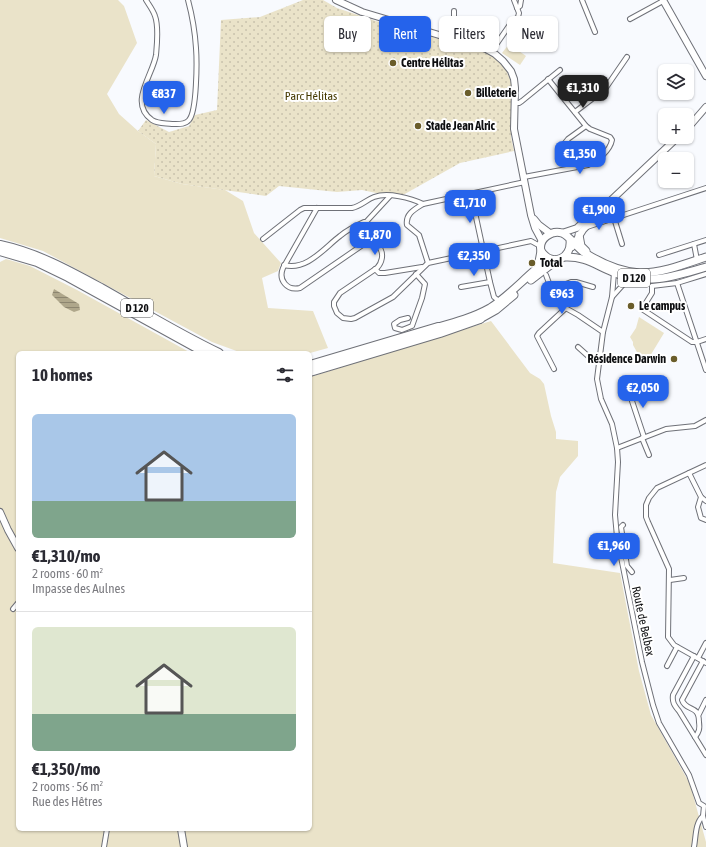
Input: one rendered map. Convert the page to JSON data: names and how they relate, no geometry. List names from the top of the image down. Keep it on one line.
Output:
{"streets":{"highway":["D 120"],"street":["Route de Belbex"]},"crossings":[["D 120","Route de Belbex"]],"parks":["Parc Hélitas"],"places":["Centre Hélitas","Billeterie","Stade Jean Alric","Total","Le campus","Résidence Darwin"],"page":{"chip":["Buy","Rent","Filters","New"],"map_buttons":["+","−"],"price":["€1,310","€837","€1,350","€1,710","€1,900","€1,870","€2,350","€963","€2,050","€1,960"],"heading":"10 homes","list":[{"name":"€1,310/mo","note":"2 rooms · 60 m² · Impasse des Aulnes"},{"name":"€1,350/mo","note":"2 rooms · 56 m² · Rue des Hêtres"}]}}
